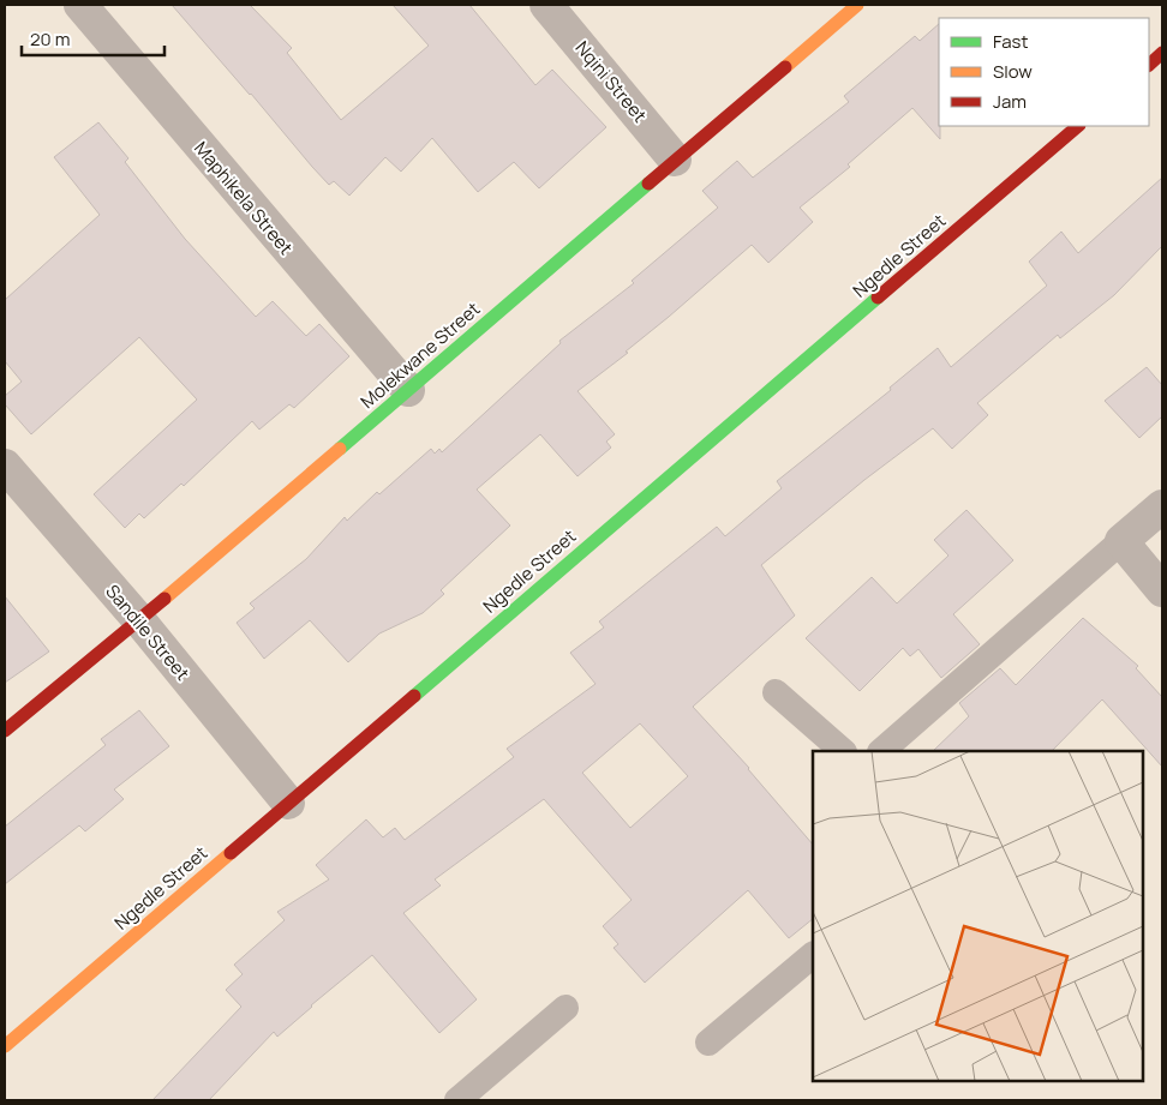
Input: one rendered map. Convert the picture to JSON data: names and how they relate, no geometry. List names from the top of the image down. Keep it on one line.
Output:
{"streets":{"street":["Nqini Street","Maphikela Street","Ngedle Street","Molekwane Street","Sandile Street"]},"crossings":[["Nqini Street","Molekwane Street"],["Maphikela Street","Molekwane Street"],["Ngedle Street","Sandile Street"],["Molekwane Street","Sandile Street"]],"legend":["Fast","Slow","Jam"],"scale_bar":"20 m"}
